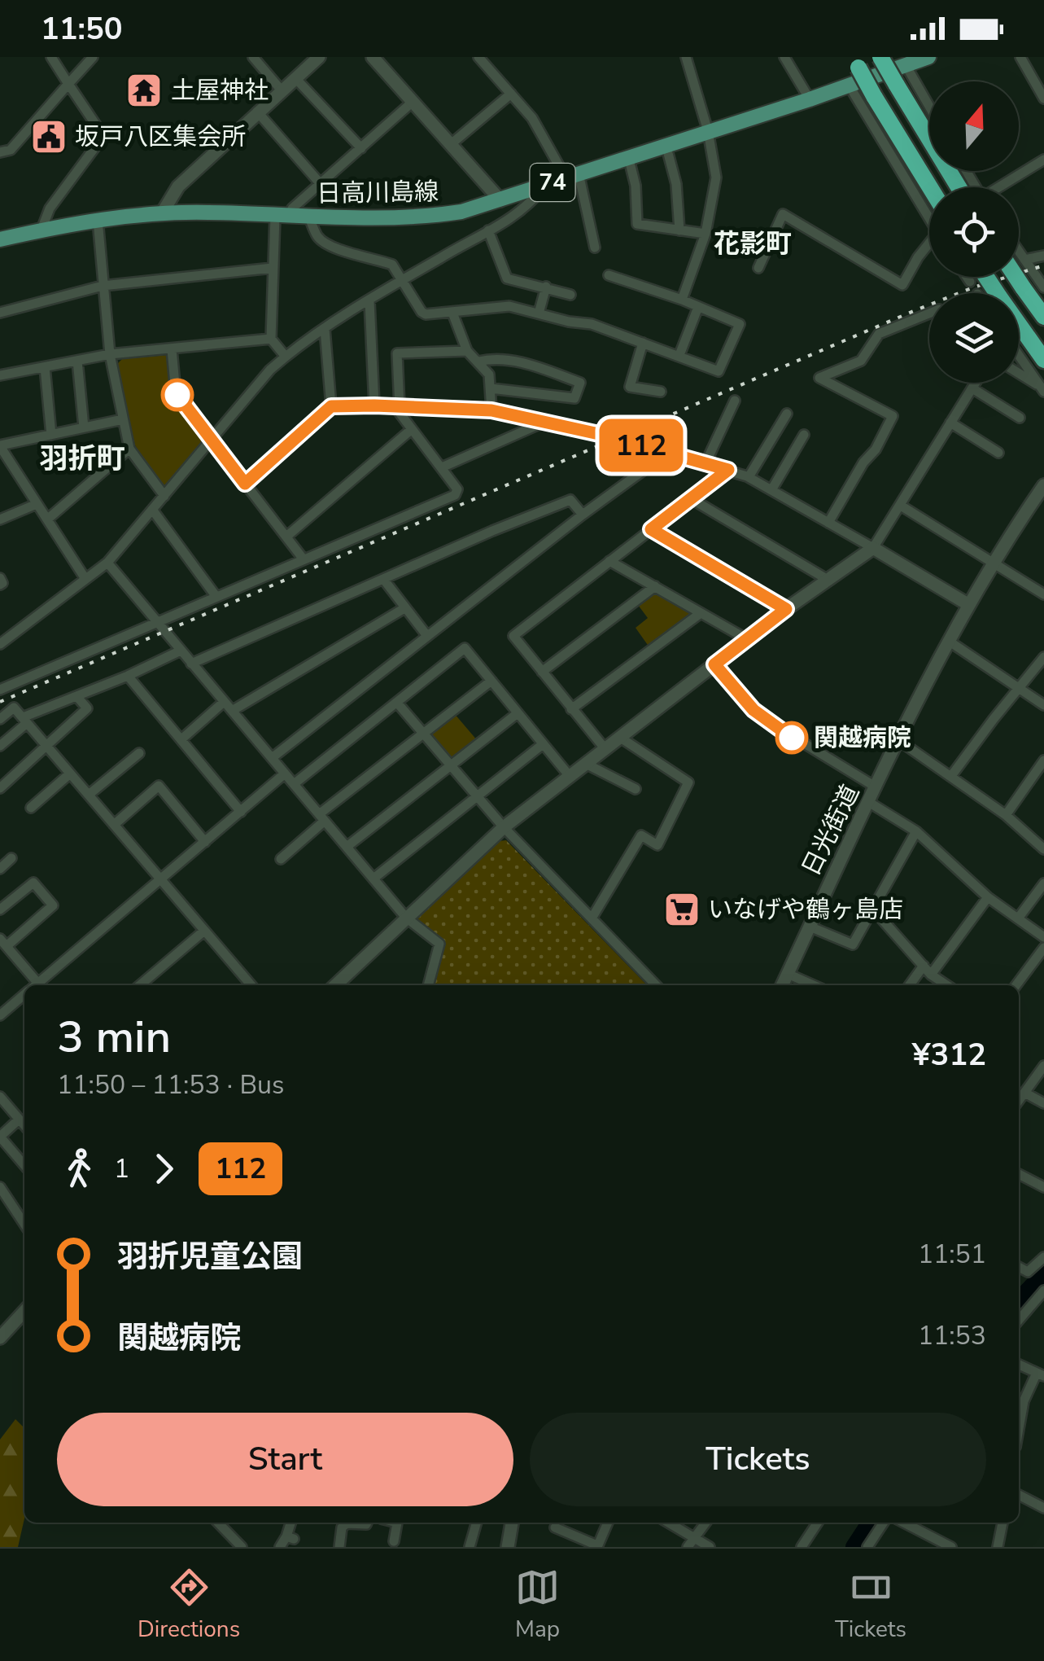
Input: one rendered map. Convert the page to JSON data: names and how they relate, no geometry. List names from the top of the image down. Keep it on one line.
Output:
{"streets":{"main road":["74","日高川島線"],"street":["日光街道"]},"districts":["花影町","羽折町"],"places":{"temple":["土屋神社"],"public building":["坂戸八区集会所"],"other":["関越病院"],"supermarket":["いなげや鶴ヶ島店"]},"lines":["bus line 112"],"north":"top","page":{"status":"11:50","on_map":"112","heading":["3 min","11:50 – 11:53 · Bus","¥312"],"legs":["1","112"],"list":[{"name":"羽折児童公園","value":"11:51"},{"name":"関越病院","value":"11:53"}],"buttons":["Start","Tickets"],"tabs":["Directions","Map","Tickets"]}}
